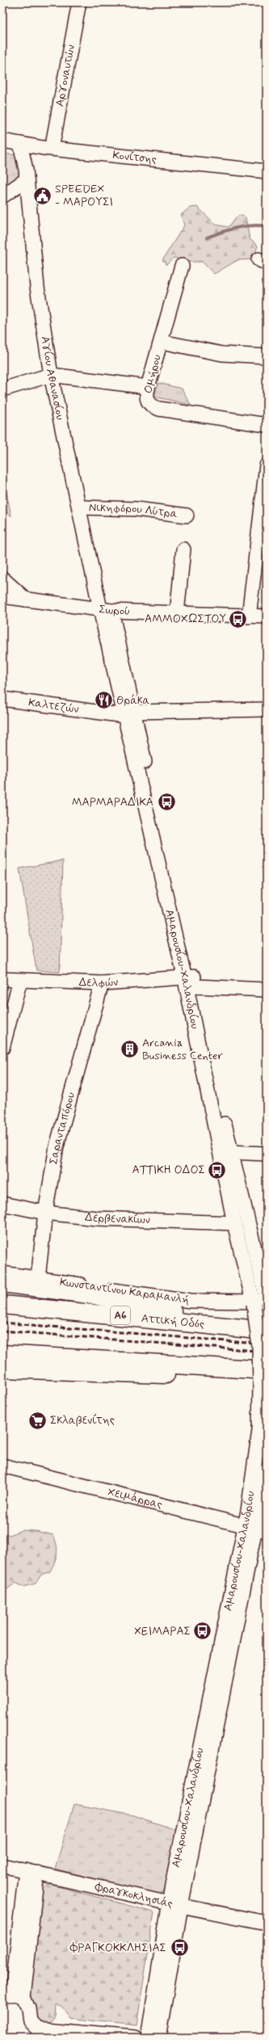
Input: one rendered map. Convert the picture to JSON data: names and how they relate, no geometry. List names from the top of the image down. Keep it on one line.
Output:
{"streets":{"highway":["Α6","Αττική Οδός"],"street":["Αργοναυτών","Κονίτσης","Ομήρου","Αγίου Αθανασίου","Νικηφόρου Λύτρα","Σωρού","Καλτεζών","Αμαρουσίου-Χαλανδρίου","Δελφών","Σαρανταπόρου","Δερβενακίων","Κωνσταντίνου Καραμανλή","Χειμάρρας","Φραγκοκλησιάς"]},"crossings":[["Αργοναυτών","Κονίτσης"],["Κονίτσης","Αγίου Αθανασίου"],["Αγίου Αθανασίου","Νικηφόρου Λύτρα"],["Αγίου Αθανασίου","Σωρού"],["Αγίου Αθανασίου","Αμαρουσίου-Χαλανδρίου"],["Σωρού","Αμαρουσίου-Χαλανδρίου"],["Καλτεζών","Αμαρουσίου-Χαλανδρίου"],["Αμαρουσίου-Χαλανδρίου","Δελφών"],["Αμαρουσίου-Χαλανδρίου","Δερβενακίων"],["Αμαρουσίου-Χαλανδρίου","Κωνσταντίνου Καραμανλή"],["Αμαρουσίου-Χαλανδρίου","Χειμάρρας"],["Αμαρουσίου-Χαλανδρίου","Φραγκοκλησιάς"],["Δελφών","Σαρανταπόρου"],["Σαρανταπόρου","Δερβενακίων"],["Σαρανταπόρου","Κωνσταντίνου Καραμανλή"]],"places":{"public building":["SPEEDEX - ΜΑΡΟΥΣΙ"],"bus stop":["ΑΜΜΟΧΩΣΤΟΥ","ΜΑΡΜΑΡΑΔΙΚΑ","ΑΤΤΙΚΗ ΟΔΟΣ","ΧΕΙΜΑΡΑΣ","ΦΡΑΓΚΟΚΚΛΗΣΙΑΣ"],"restaurant":["Θράκα"],"building":["Arcania Business Center"],"supermarket":["Σκλαβενίτης"]}}
